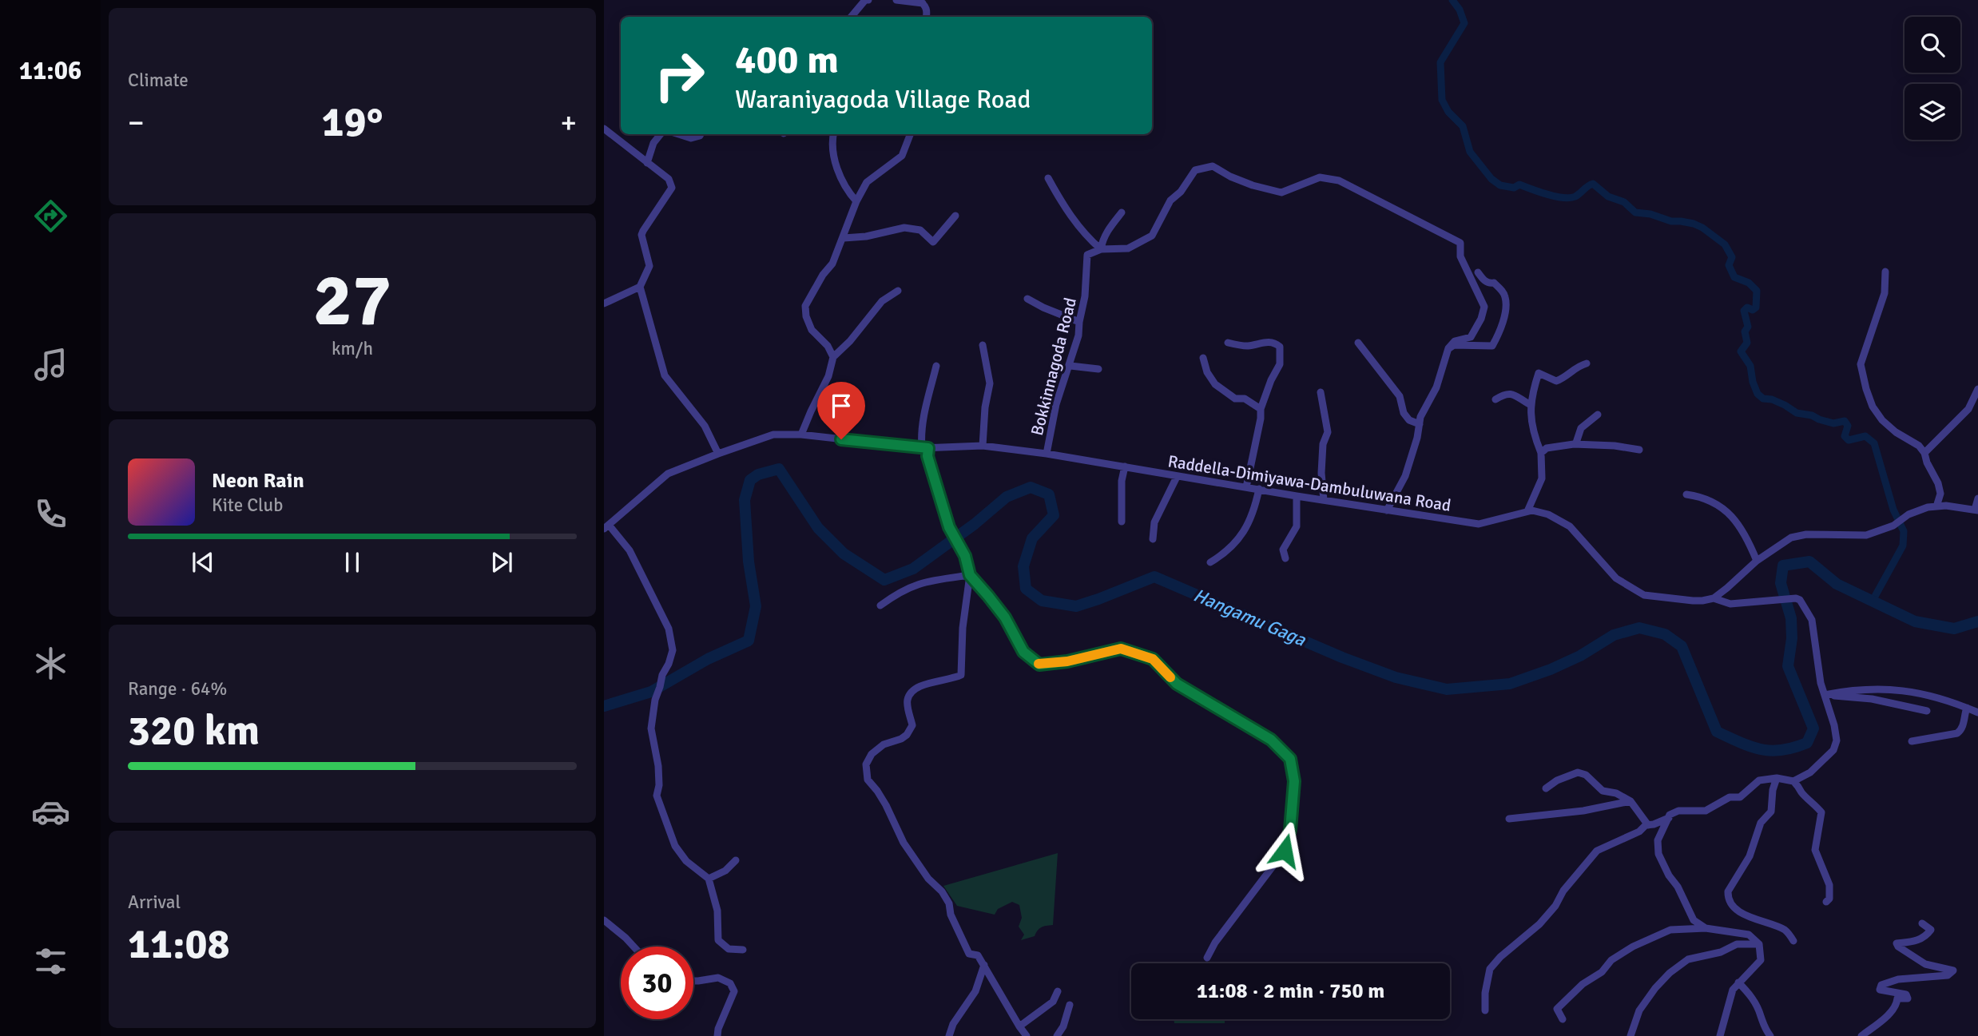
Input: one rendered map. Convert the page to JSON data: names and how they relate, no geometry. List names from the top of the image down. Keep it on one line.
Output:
{"streets":{"street":["Bokkinnagoda Road","Raddella-Dimiyawa-Dambuluwana Road"]},"crossings":[["Bokkinnagoda Road","Raddella-Dimiyawa-Dambuluwana Road"]],"water":["Hangamu Gaga"],"page":{"tabs":"11:06","tile":["Climate",["27","km/h"],["Range · 64%","320 km"],["Arrival","11:08"]],"turn":["400 m","Waraniyagoda Village Road"],"heat":["−","19°","+"],"song":["Neon Rain","Kite Club"],"limit":"30","trip":"11:08 · 2 min · 750 m"}}
